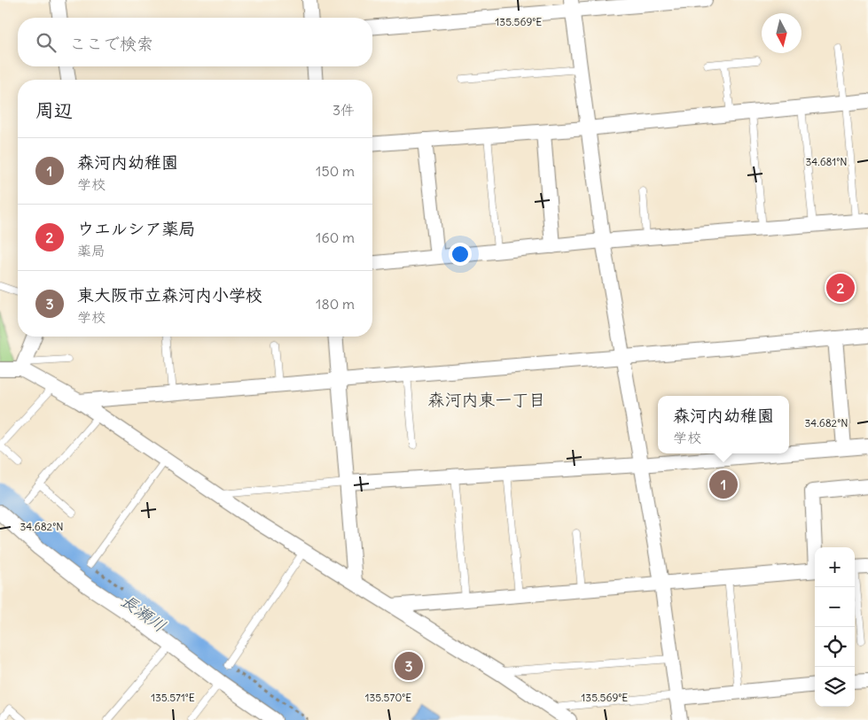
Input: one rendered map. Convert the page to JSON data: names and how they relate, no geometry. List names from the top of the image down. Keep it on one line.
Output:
{"districts":["森河内東一丁目"],"water":["長瀬川"],"north":"bottom","page":{"search":"ここで検索","heading":["周辺","3件"],"list":[{"mark":"1","name":"森河内幼稚園","note":"学校","value":"150 m"},{"mark":"2","name":"ウエルシア薬局","note":"薬局","value":"160 m"},{"mark":"3","name":"東大阪市立森河内小学校","note":"学校","value":"180 m"}],"pins":["2","1","3"],"popup":["森河内幼稚園","学校"],"map_buttons":["+","−"]},"coordinates":["135.569°E","34.681°N","34.682°N","135.571°E","135.570°E"]}
